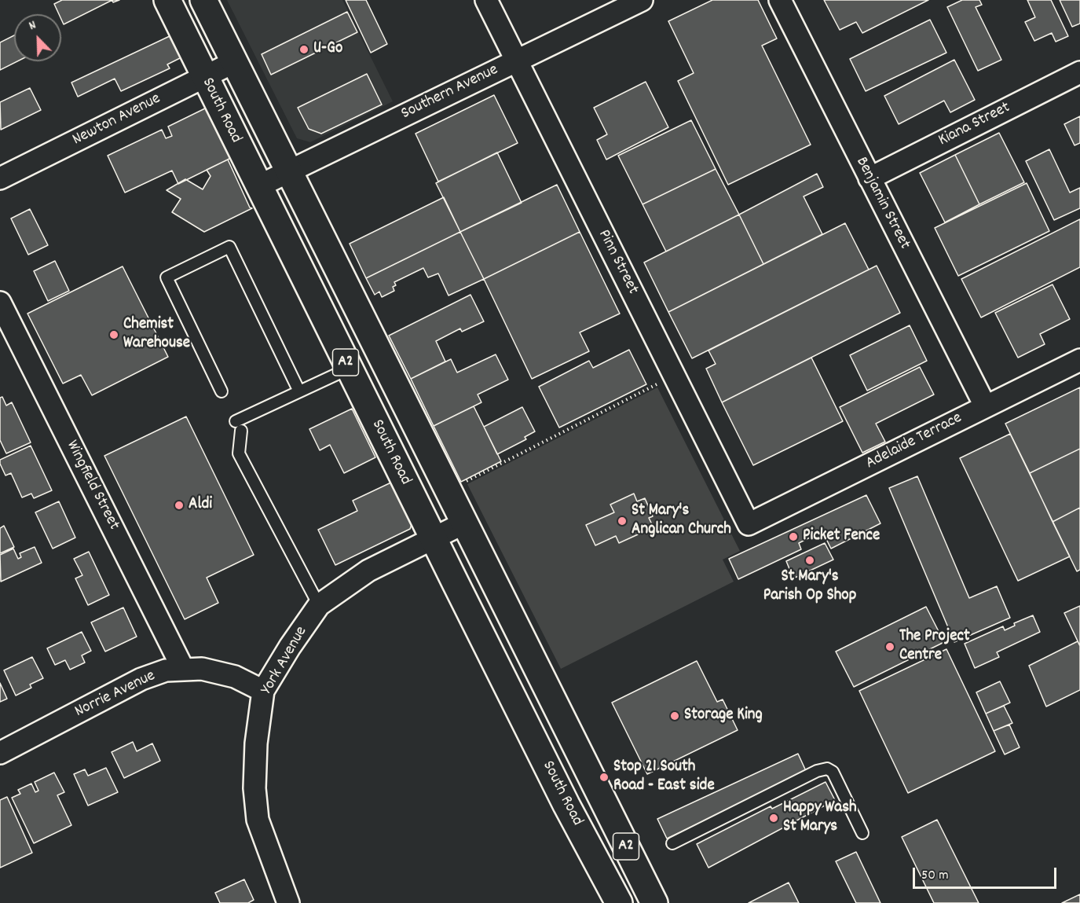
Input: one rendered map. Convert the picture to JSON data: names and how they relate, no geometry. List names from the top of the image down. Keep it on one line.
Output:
{"streets":{"highway":["South Road","A2"],"street":["Southern Avenue","Newton Avenue","Kiana Street","Benjamin Street","Pinn Street","Adelaide Terrace","Wingfield Street","York Avenue","Norrie Avenue"]},"crossings":[["Southern Avenue","South Road"],["Southern Avenue","Pinn Street"],["South Road","Newton Avenue"],["South Road","York Avenue"],["Kiana Street","Benjamin Street"],["Benjamin Street","Adelaide Terrace"],["Pinn Street","Adelaide Terrace"],["Wingfield Street","Norrie Avenue"],["York Avenue","Norrie Avenue"]],"places":["U-Go","Chemist Warehouse","Aldi","St Mary's Anglican Church","Picket Fence","St Mary's Parish Op Shop","The Project Centre","Storage King","Stop 21 South Road - East side","Happy Wash St Marys"],"scale_bar":"50 m","north":"top left"}
